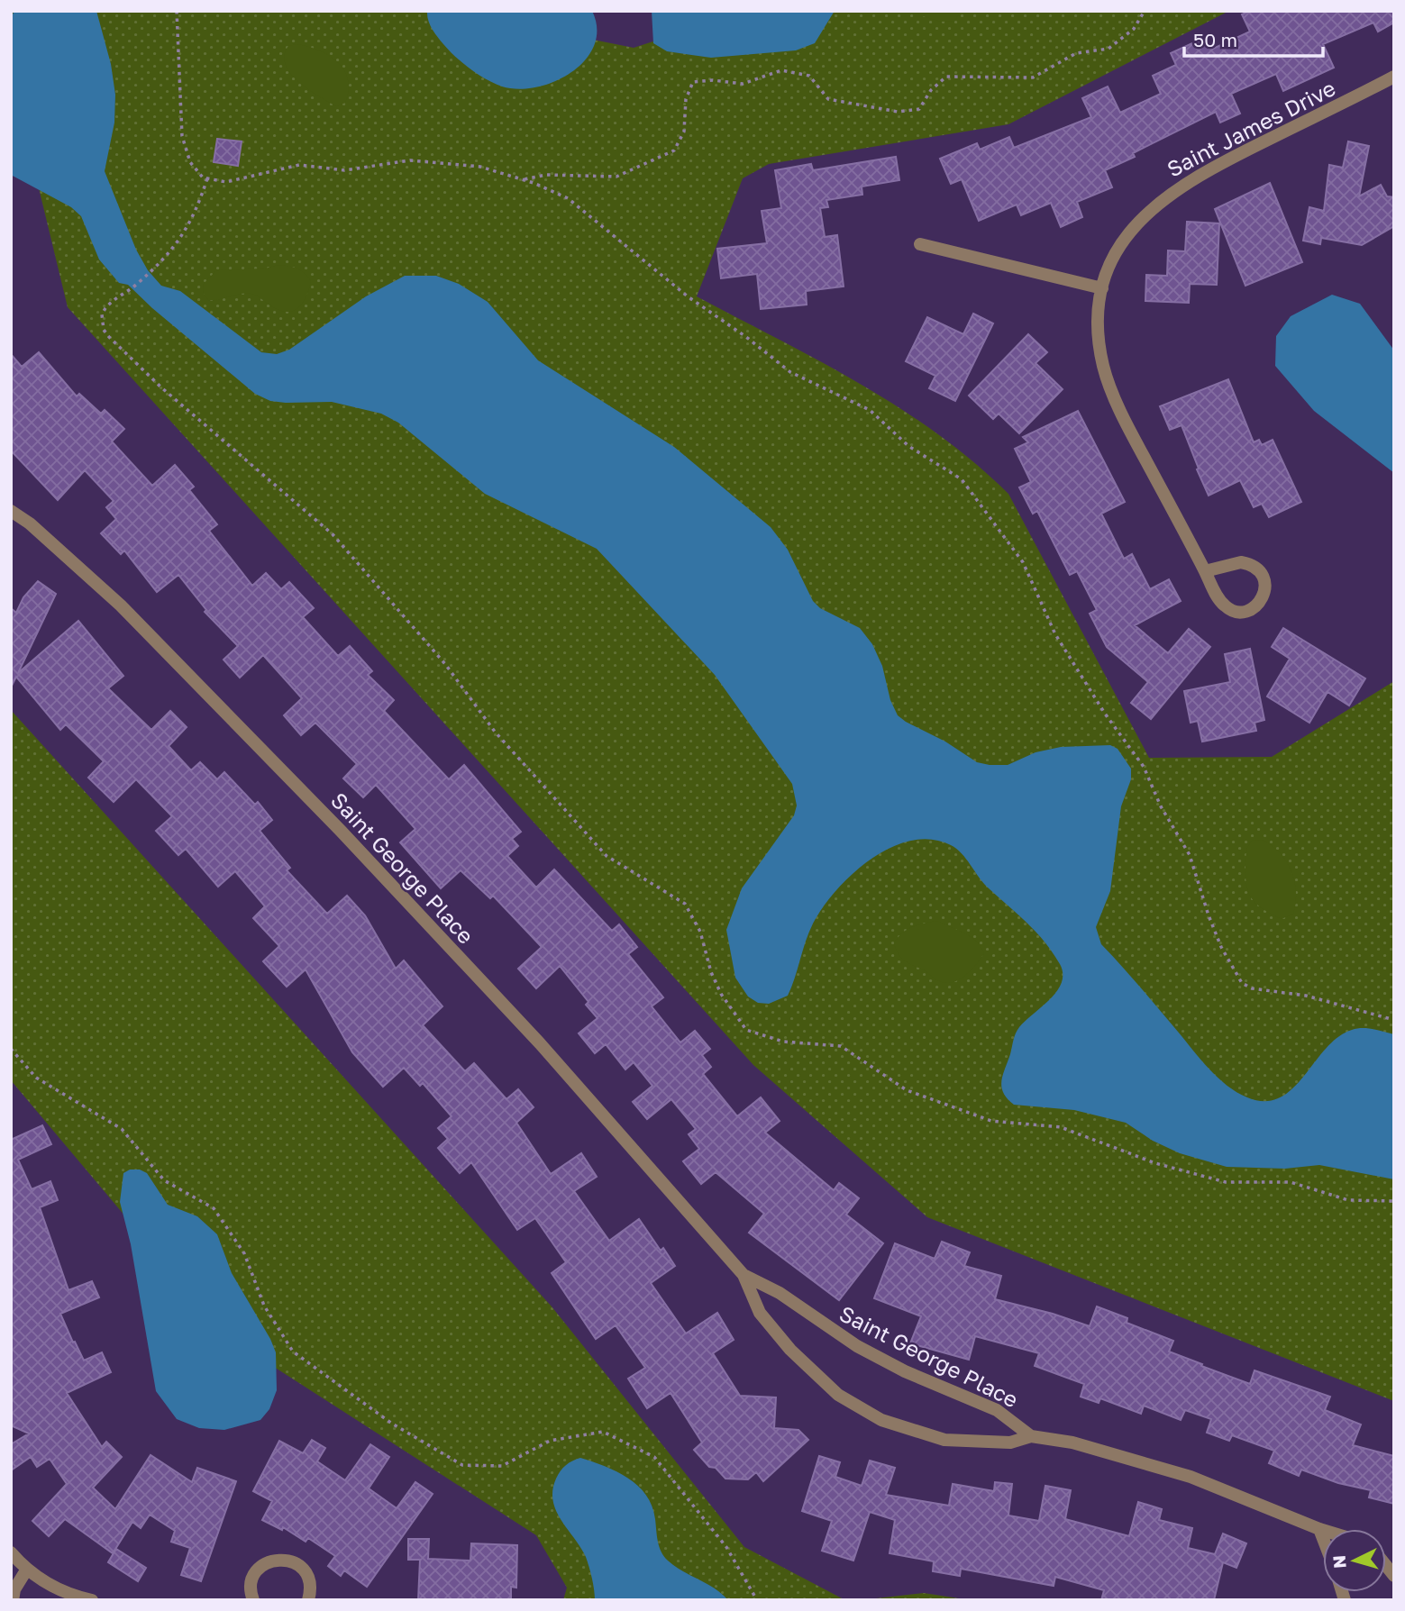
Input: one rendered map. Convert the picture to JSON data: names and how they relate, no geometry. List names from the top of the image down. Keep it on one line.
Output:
{"streets":{"street":["Saint James Drive","Saint George Place"]},"scale_bar":"50 m","north":"left"}
